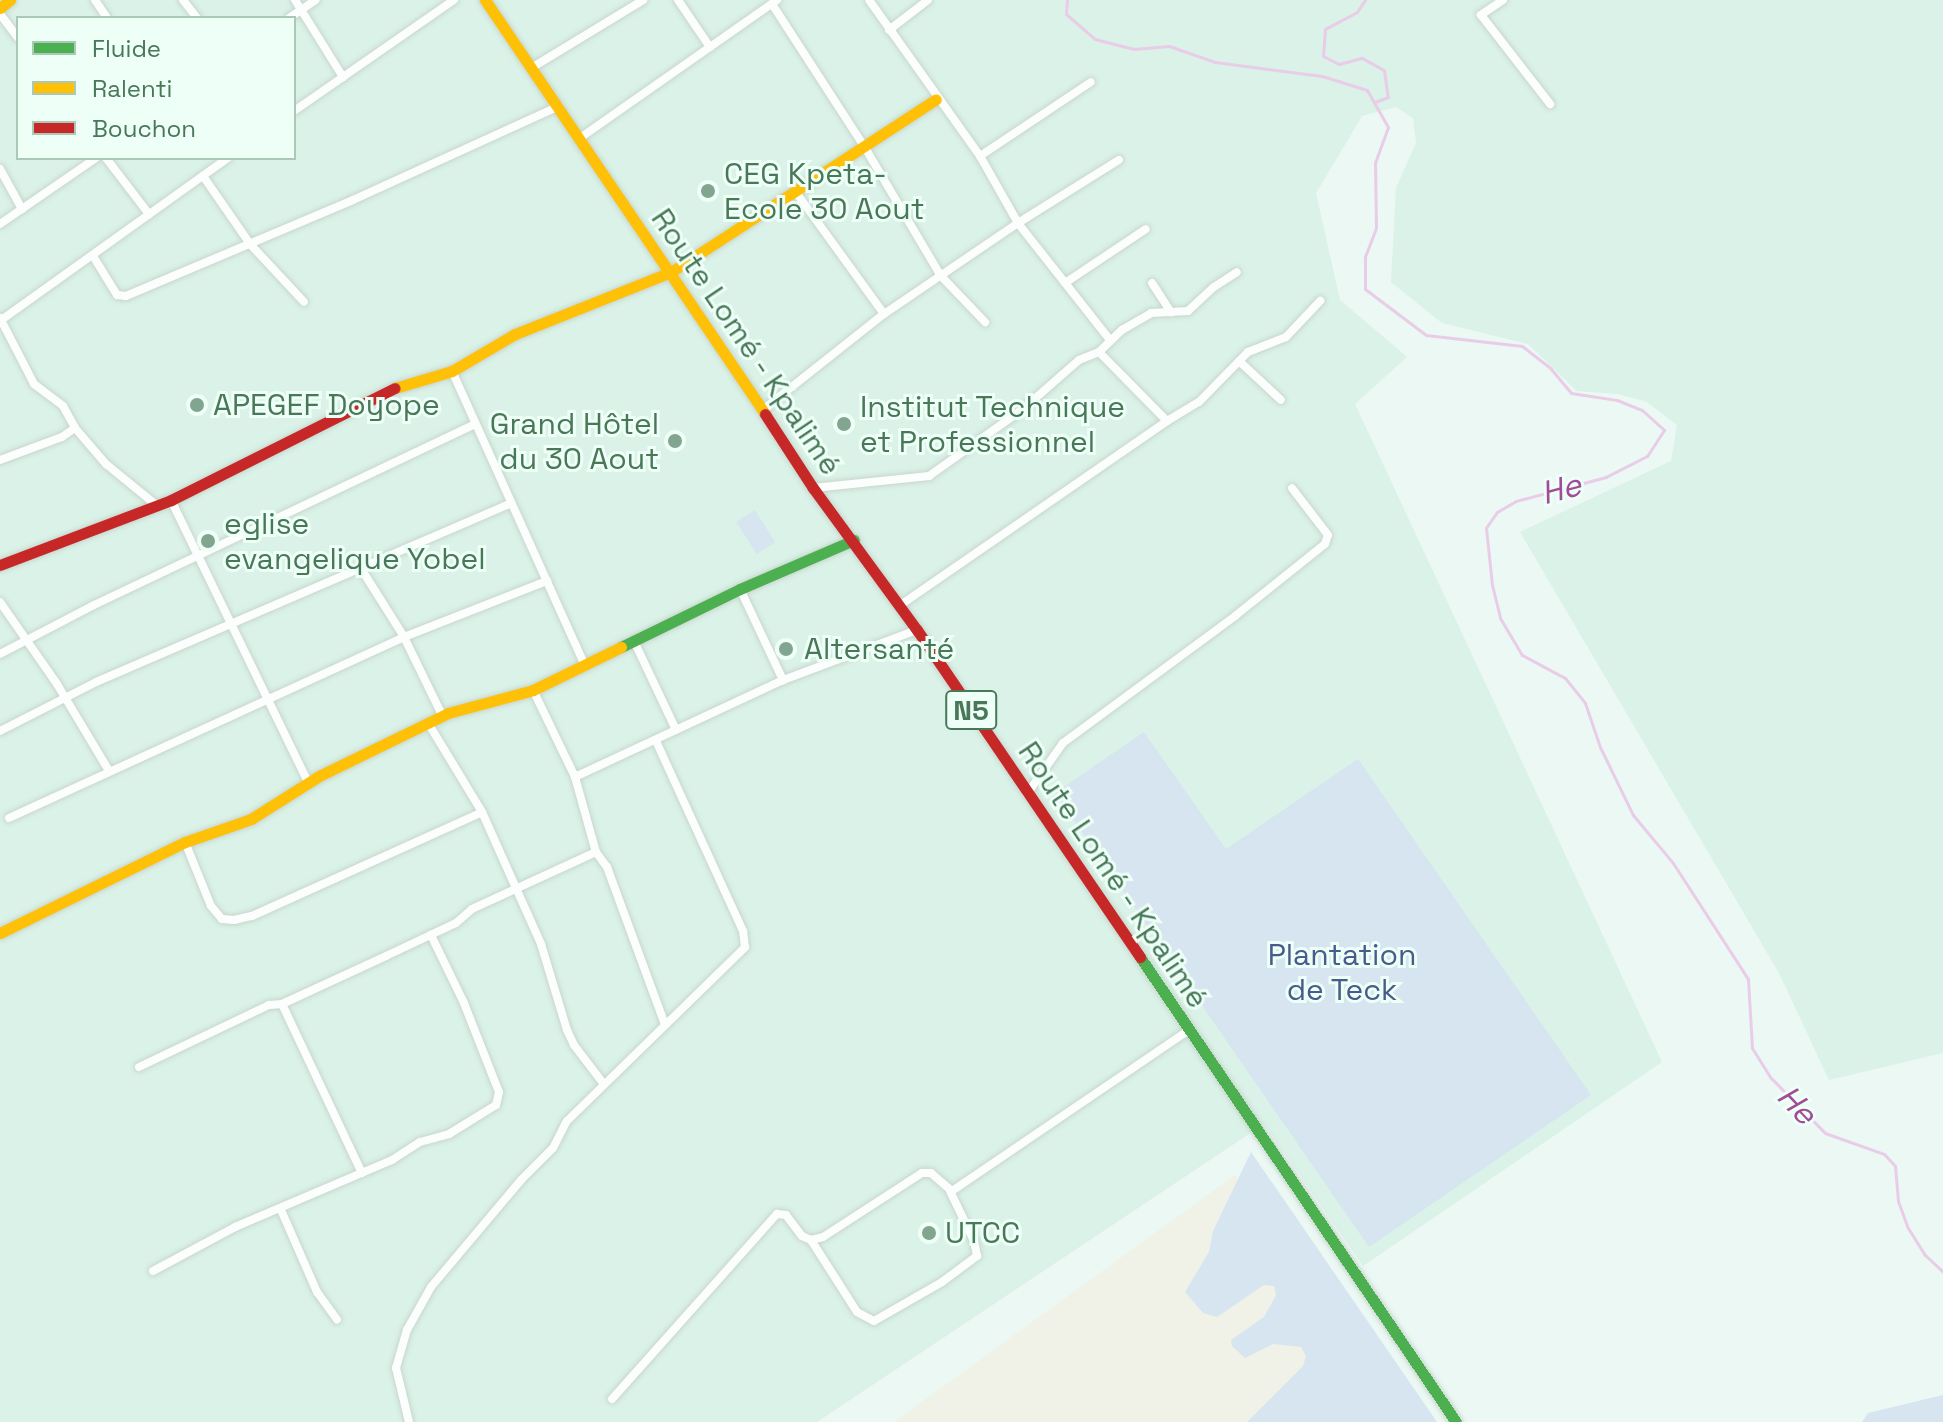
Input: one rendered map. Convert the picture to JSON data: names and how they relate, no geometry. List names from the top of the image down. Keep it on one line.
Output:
{"streets":{"street":["Route Lomé - Kpalimé","N5"]},"water":["He"],"parks":["Plantation de Teck"],"places":["CEG Kpeta- Ecole 30 Aout","APEGEF Doyope","Institut Technique et Professionnel","Grand Hôtel du 30 Aout","eglise evangelique Yobel","Altersanté","UTCC"],"legend":["Fluide","Ralenti","Bouchon"]}
